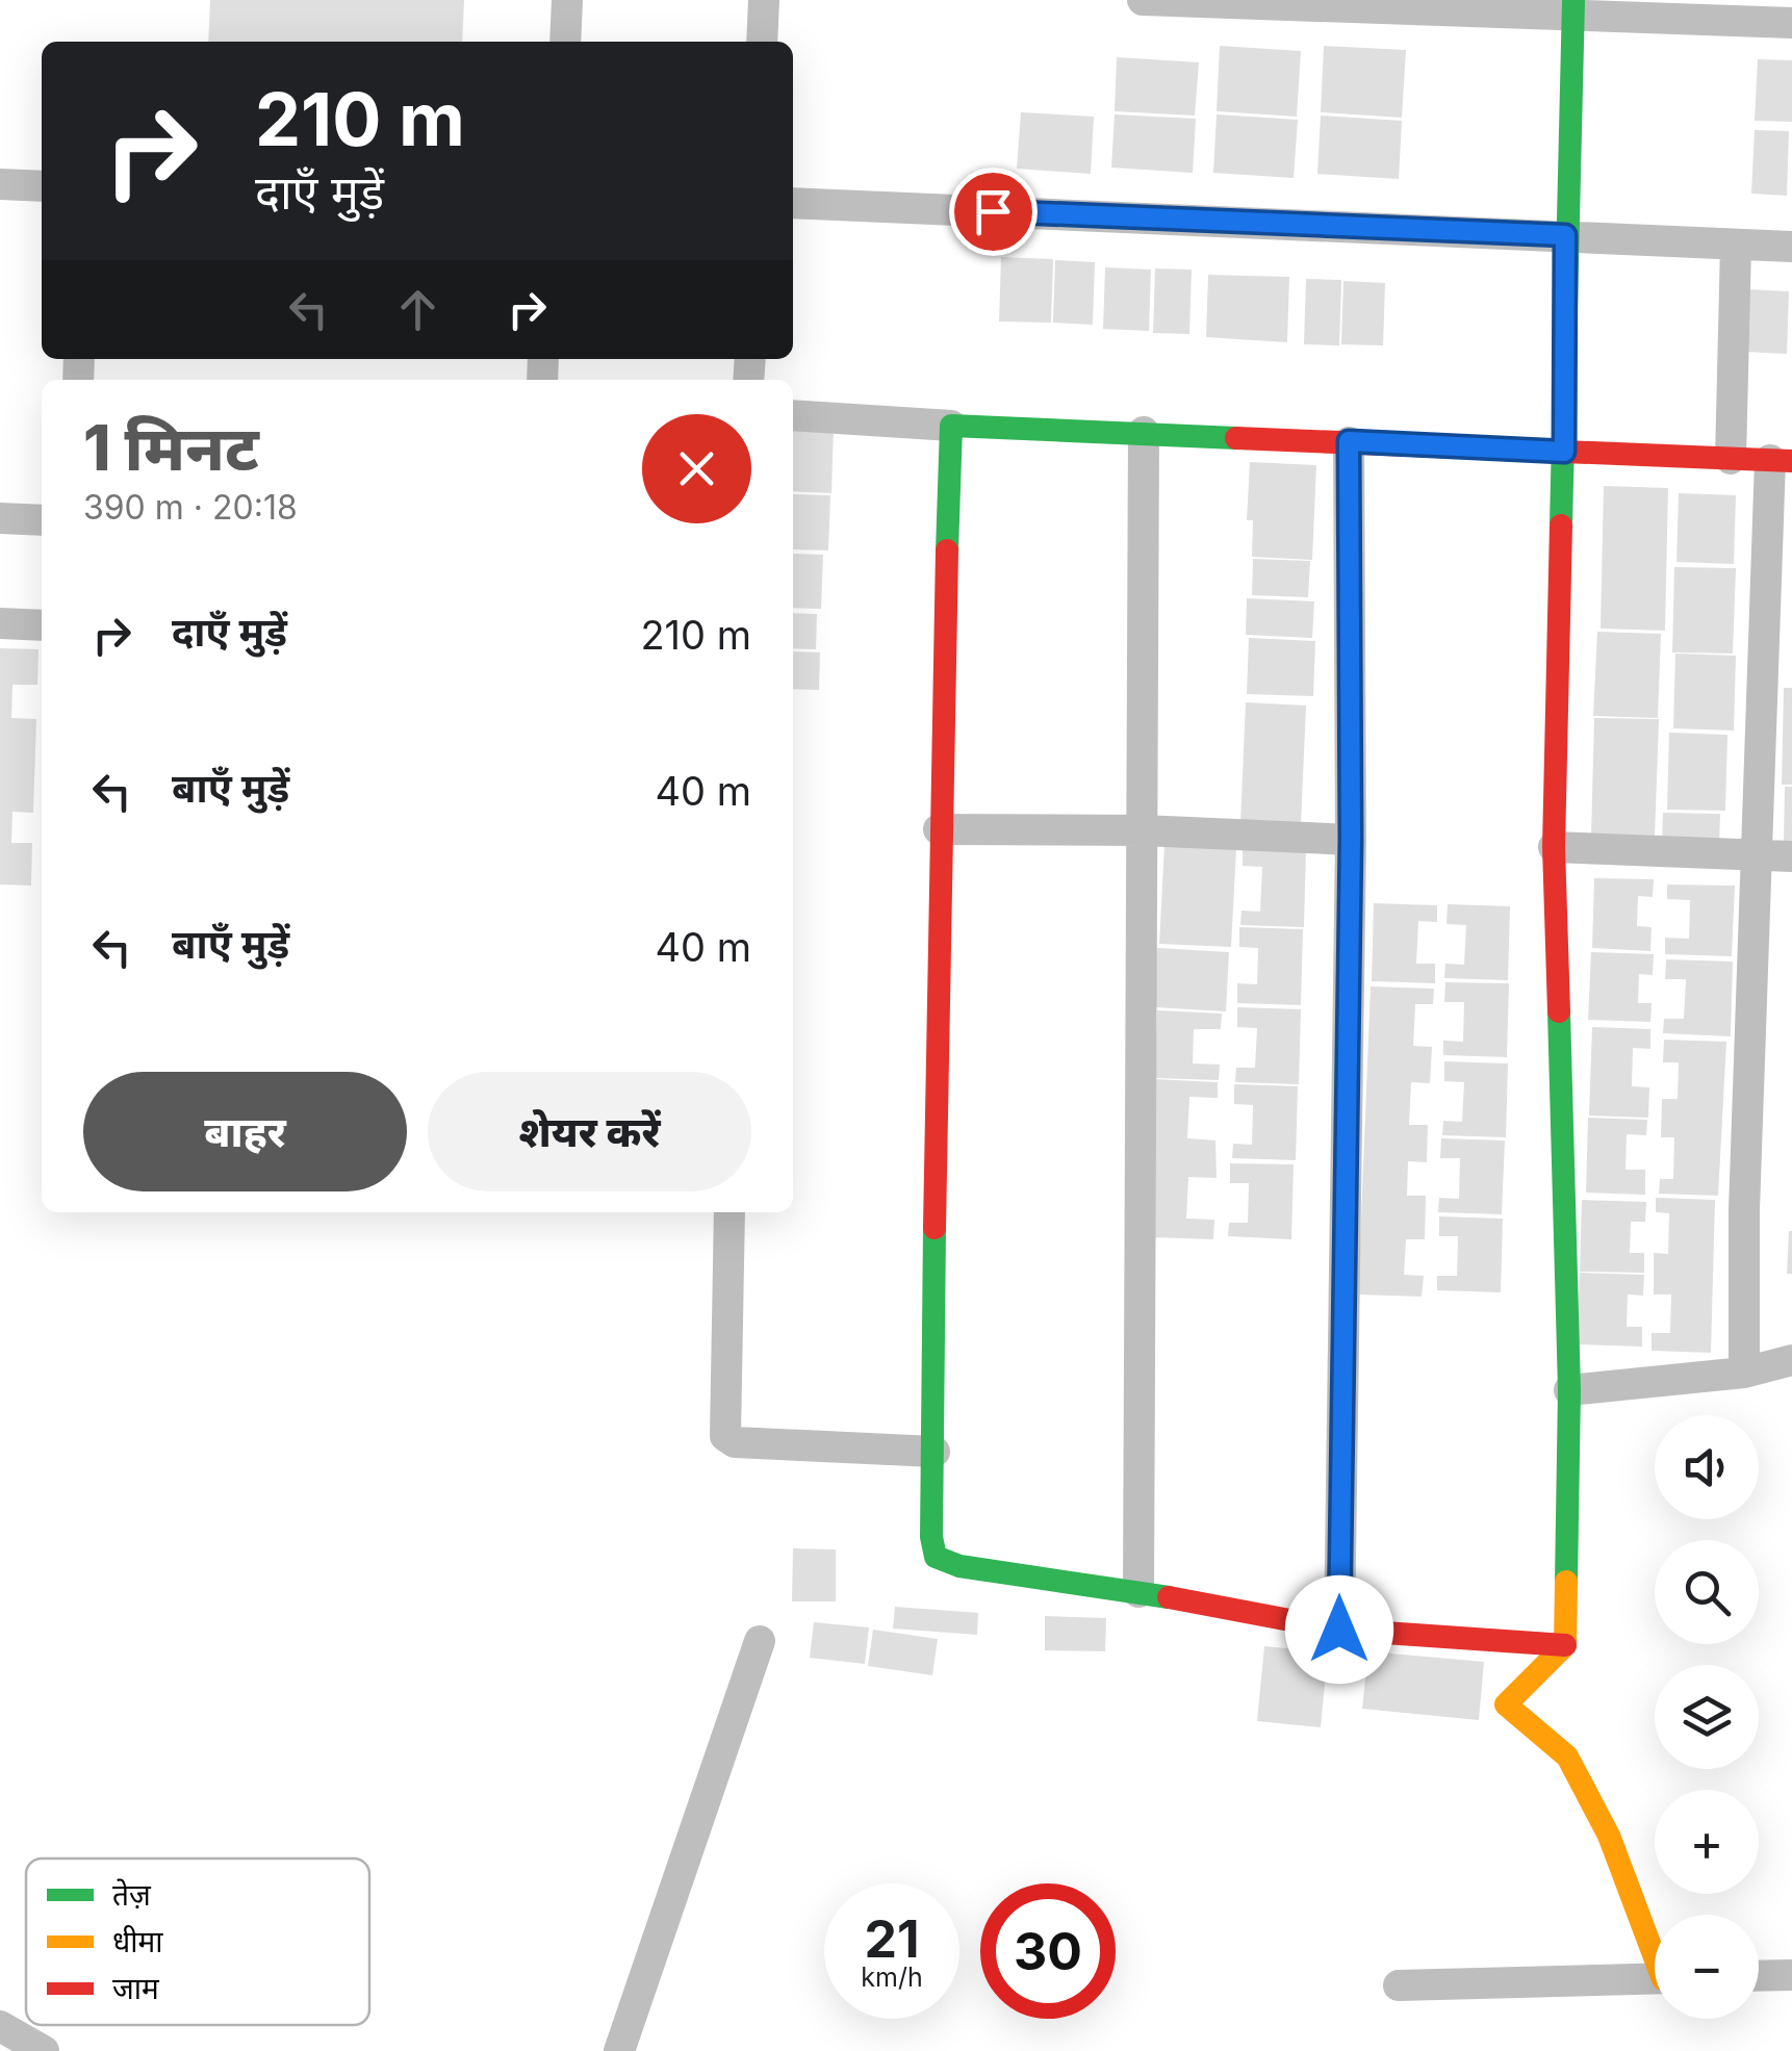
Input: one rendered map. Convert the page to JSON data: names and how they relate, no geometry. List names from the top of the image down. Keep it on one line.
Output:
{"legend":["तेज़","धीमा","जाम"],"page":{"turn":["210 m","दाएँ मुड़ें"],"heading":["1 मिनट","390 m · 20:18"],"list":[{"name":"दाएँ मुड़ें","value":"210 m"},{"name":"बाएँ मुड़ें","value":"40 m"},{"name":"बाएँ मुड़ें","value":"40 m"}],"buttons":["बाहर","शेयर करें"],"map_buttons":["+","−"],"speed":"21 km/h","limit":"30"}}
